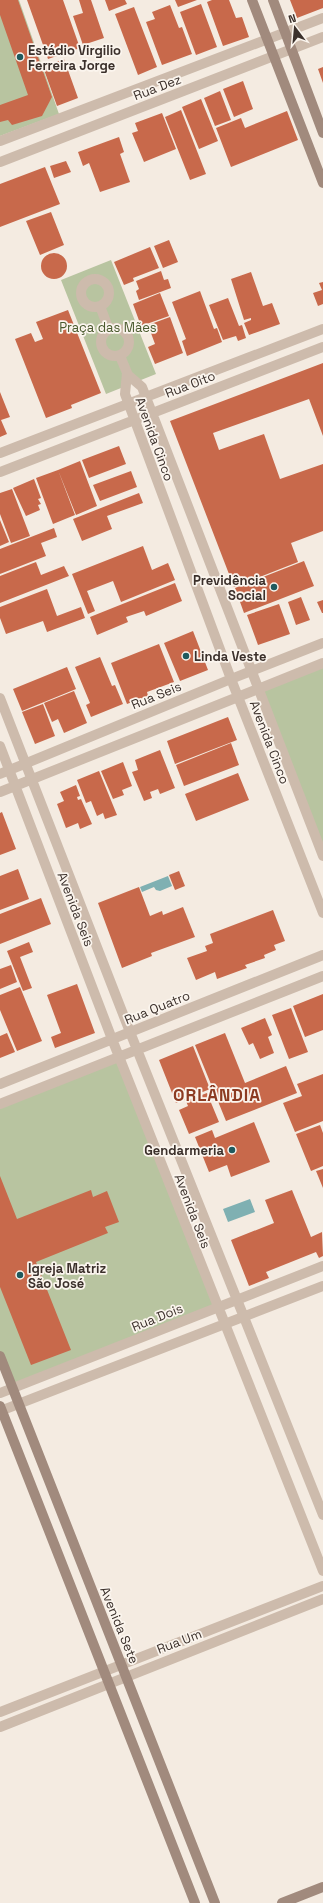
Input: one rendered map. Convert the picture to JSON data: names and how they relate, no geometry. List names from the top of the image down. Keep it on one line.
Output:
{"streets":{"street":["Rua Dez","Rua Oito","Avenida Cinco","Rua Seis","Avenida Seis","Rua Quatro","Rua Dois","Avenida Sete","Rua Um"]},"crossings":[["Rua Oito","Avenida Cinco"],["Avenida Cinco","Rua Seis"],["Rua Seis","Avenida Seis"],["Avenida Seis","Rua Quatro"],["Avenida Seis","Rua Dois"],["Rua Dois","Avenida Sete"],["Avenida Sete","Rua Um"]],"districts":["ORLÂNDIA"],"parks":["Praça das Mães"],"places":["Estádio Virgilio Ferreira Jorge","Previdência Social","Linda Veste","Gendarmeria","Igreja Matriz São José"],"north":"top"}
